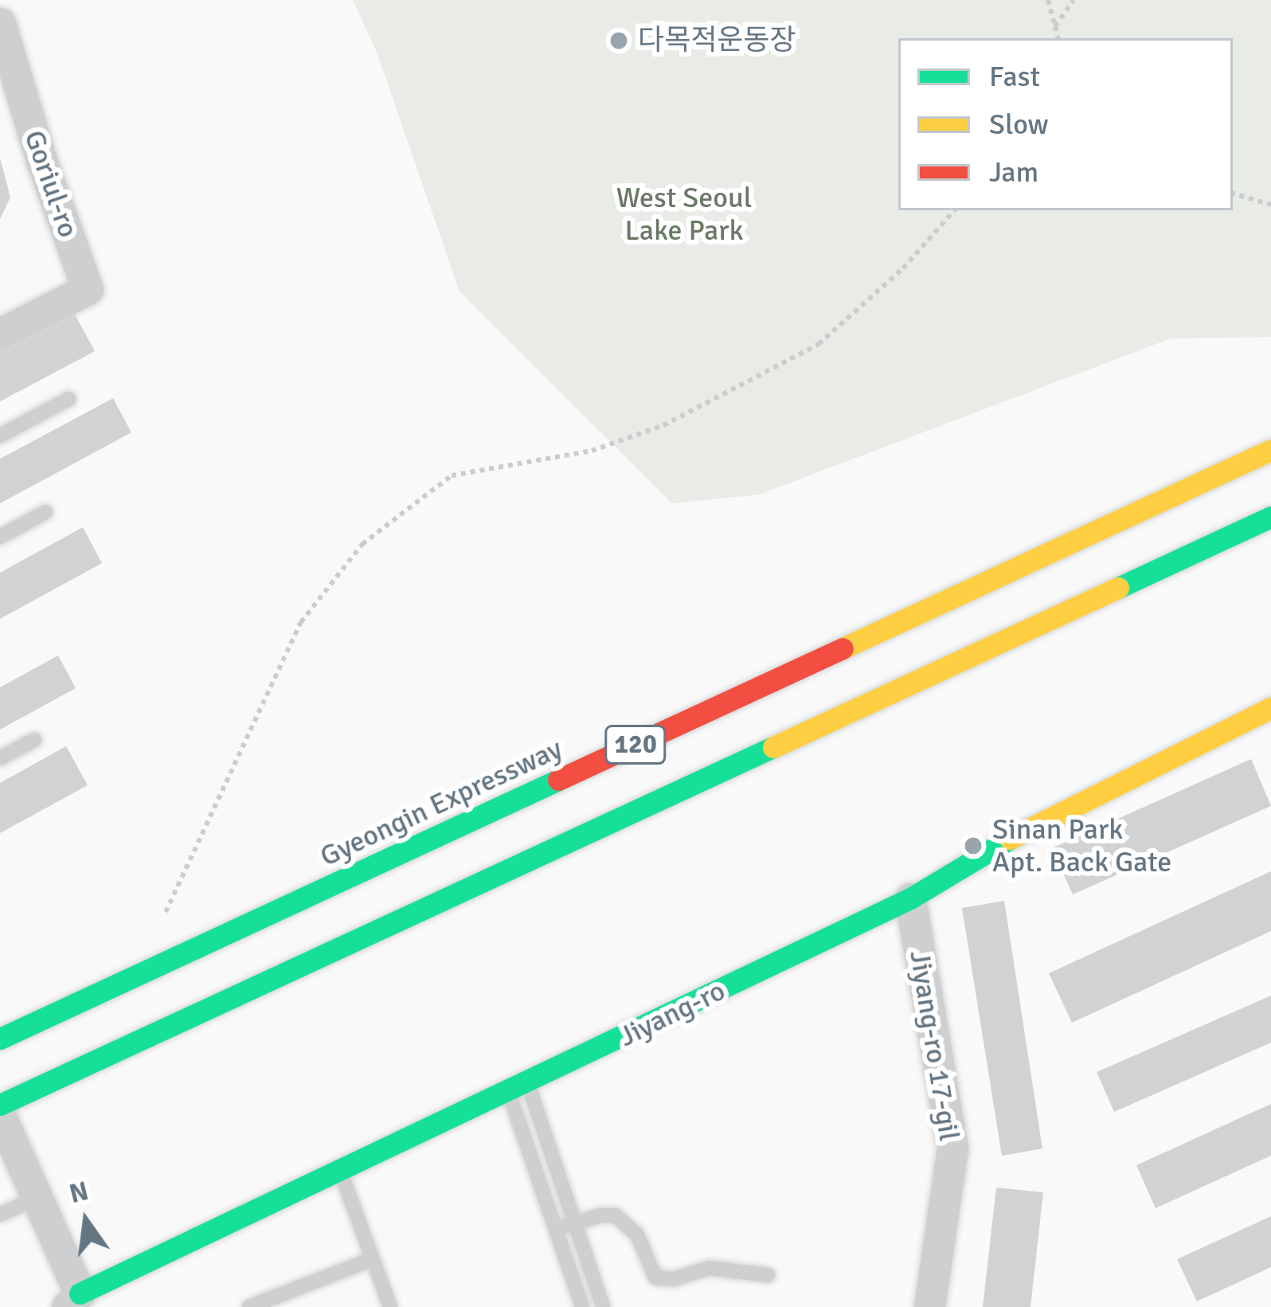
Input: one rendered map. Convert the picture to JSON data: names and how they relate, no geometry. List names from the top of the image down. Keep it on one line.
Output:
{"streets":{"main road":["120","Gyeongin Expressway","Jiyang-ro"],"street":["Goriul-ro","Jiyang-ro 17-gil"]},"crossings":[["Jiyang-ro","Jiyang-ro 17-gil"]],"parks":["West Seoul Lake Park"],"places":["다목적운동장","Sinan Park Apt. Back Gate"],"legend":["Fast","Slow","Jam"],"north":"top"}
